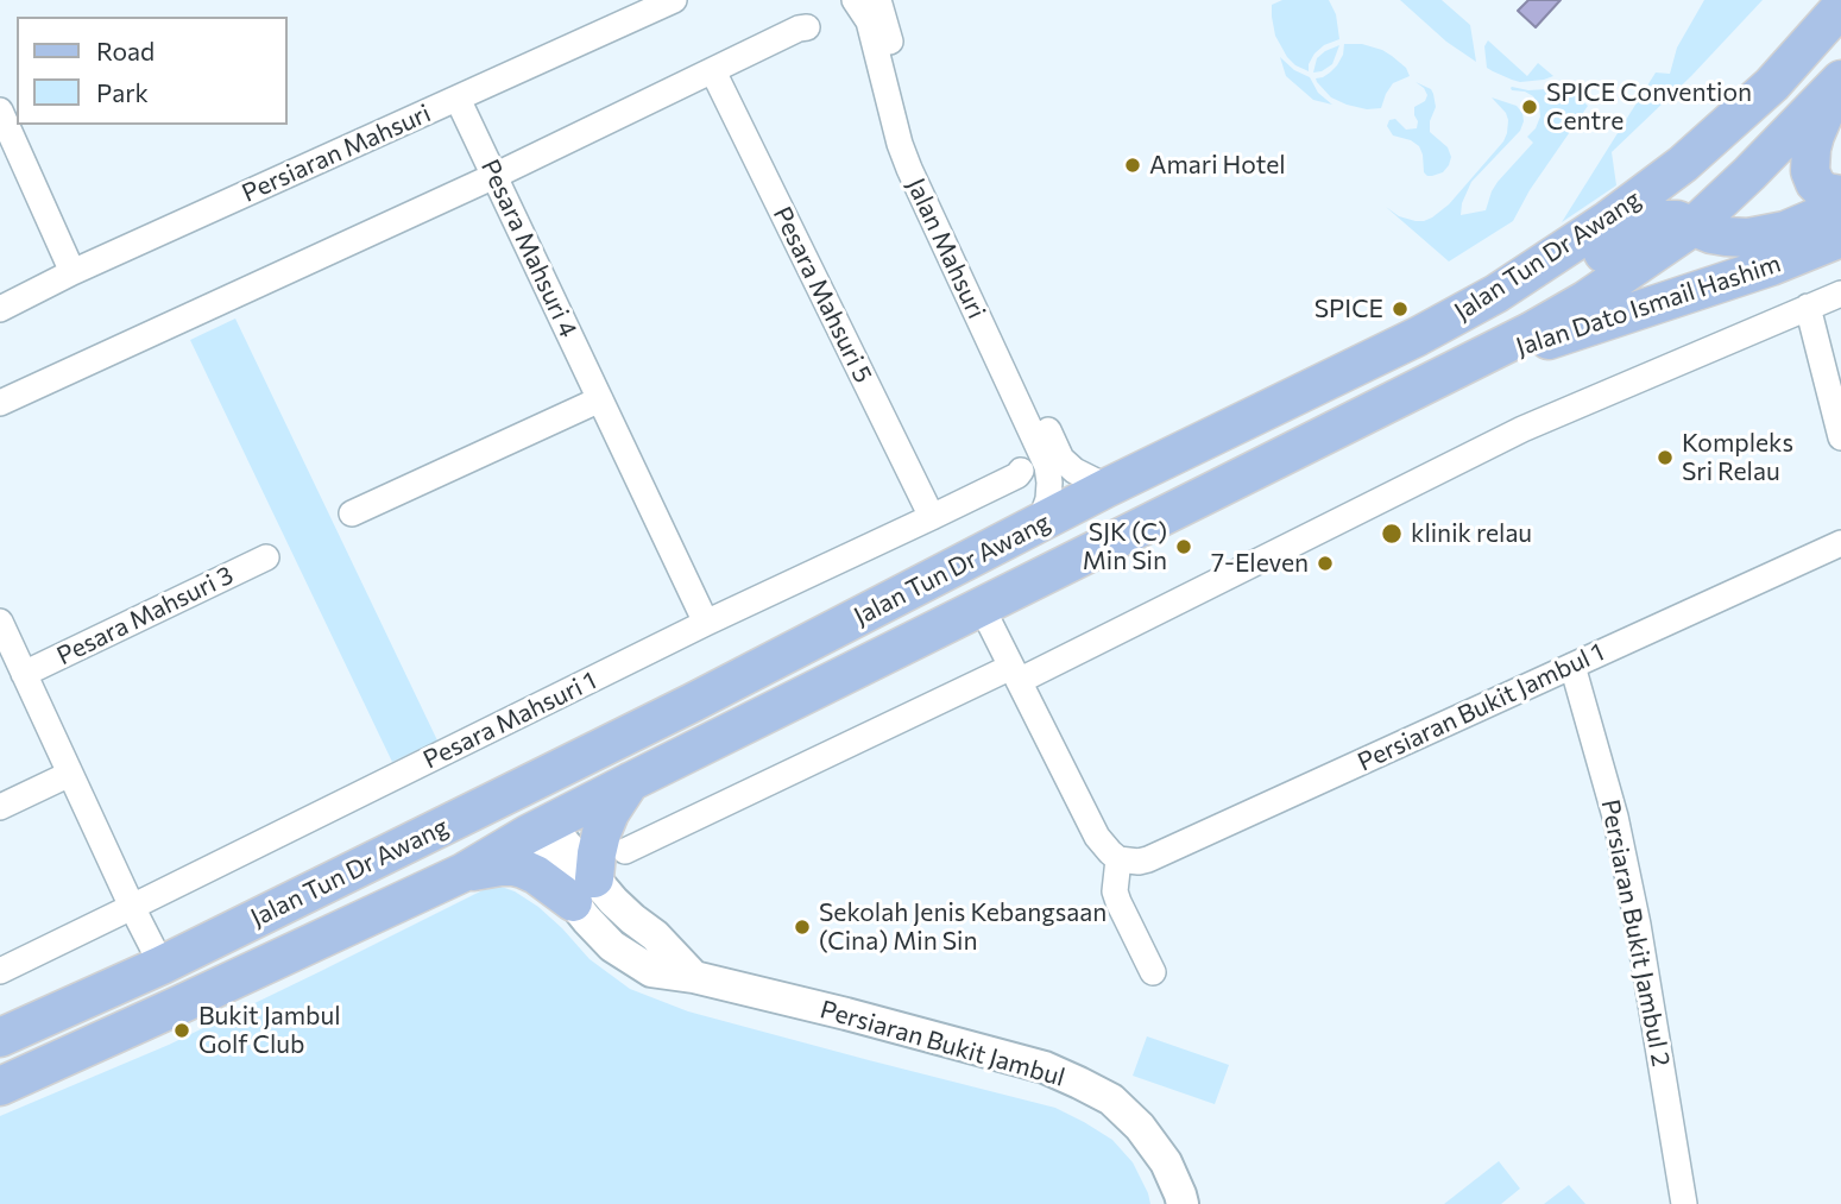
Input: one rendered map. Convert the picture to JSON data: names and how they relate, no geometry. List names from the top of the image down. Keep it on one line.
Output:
{"streets":{"main road":["Jalan Tun Dr Awang","Jalan Dato Ismail Hashim"],"street":["Persiaran Mahsuri","Pesara Mahsuri 4","Jalan Mahsuri","Pesara Mahsuri 5","Pesara Mahsuri 3","Persiaran Bukit Jambul 1","Pesara Mahsuri 1","Persiaran Bukit Jambul 2","Persiaran Bukit Jambul"]},"crossings":[["Persiaran Mahsuri","Pesara Mahsuri 4"],["Pesara Mahsuri 4","Pesara Mahsuri 1"],["Jalan Tun Dr Awang","Jalan Dato Ismail Hashim"],["Jalan Tun Dr Awang","Persiaran Bukit Jambul"],["Pesara Mahsuri 5","Pesara Mahsuri 1"],["Persiaran Bukit Jambul 1","Persiaran Bukit Jambul 2"]],"places":["SPICE Convention Centre","Amari Hotel","SPICE","Kompleks Sri Relau","klinik relau","SJK (C) Min Sin","7-Eleven","Sekolah Jenis Kebangsaan (Cina) Min Sin","Bukit Jambul Golf Club"],"legend":["Road","Park"]}
